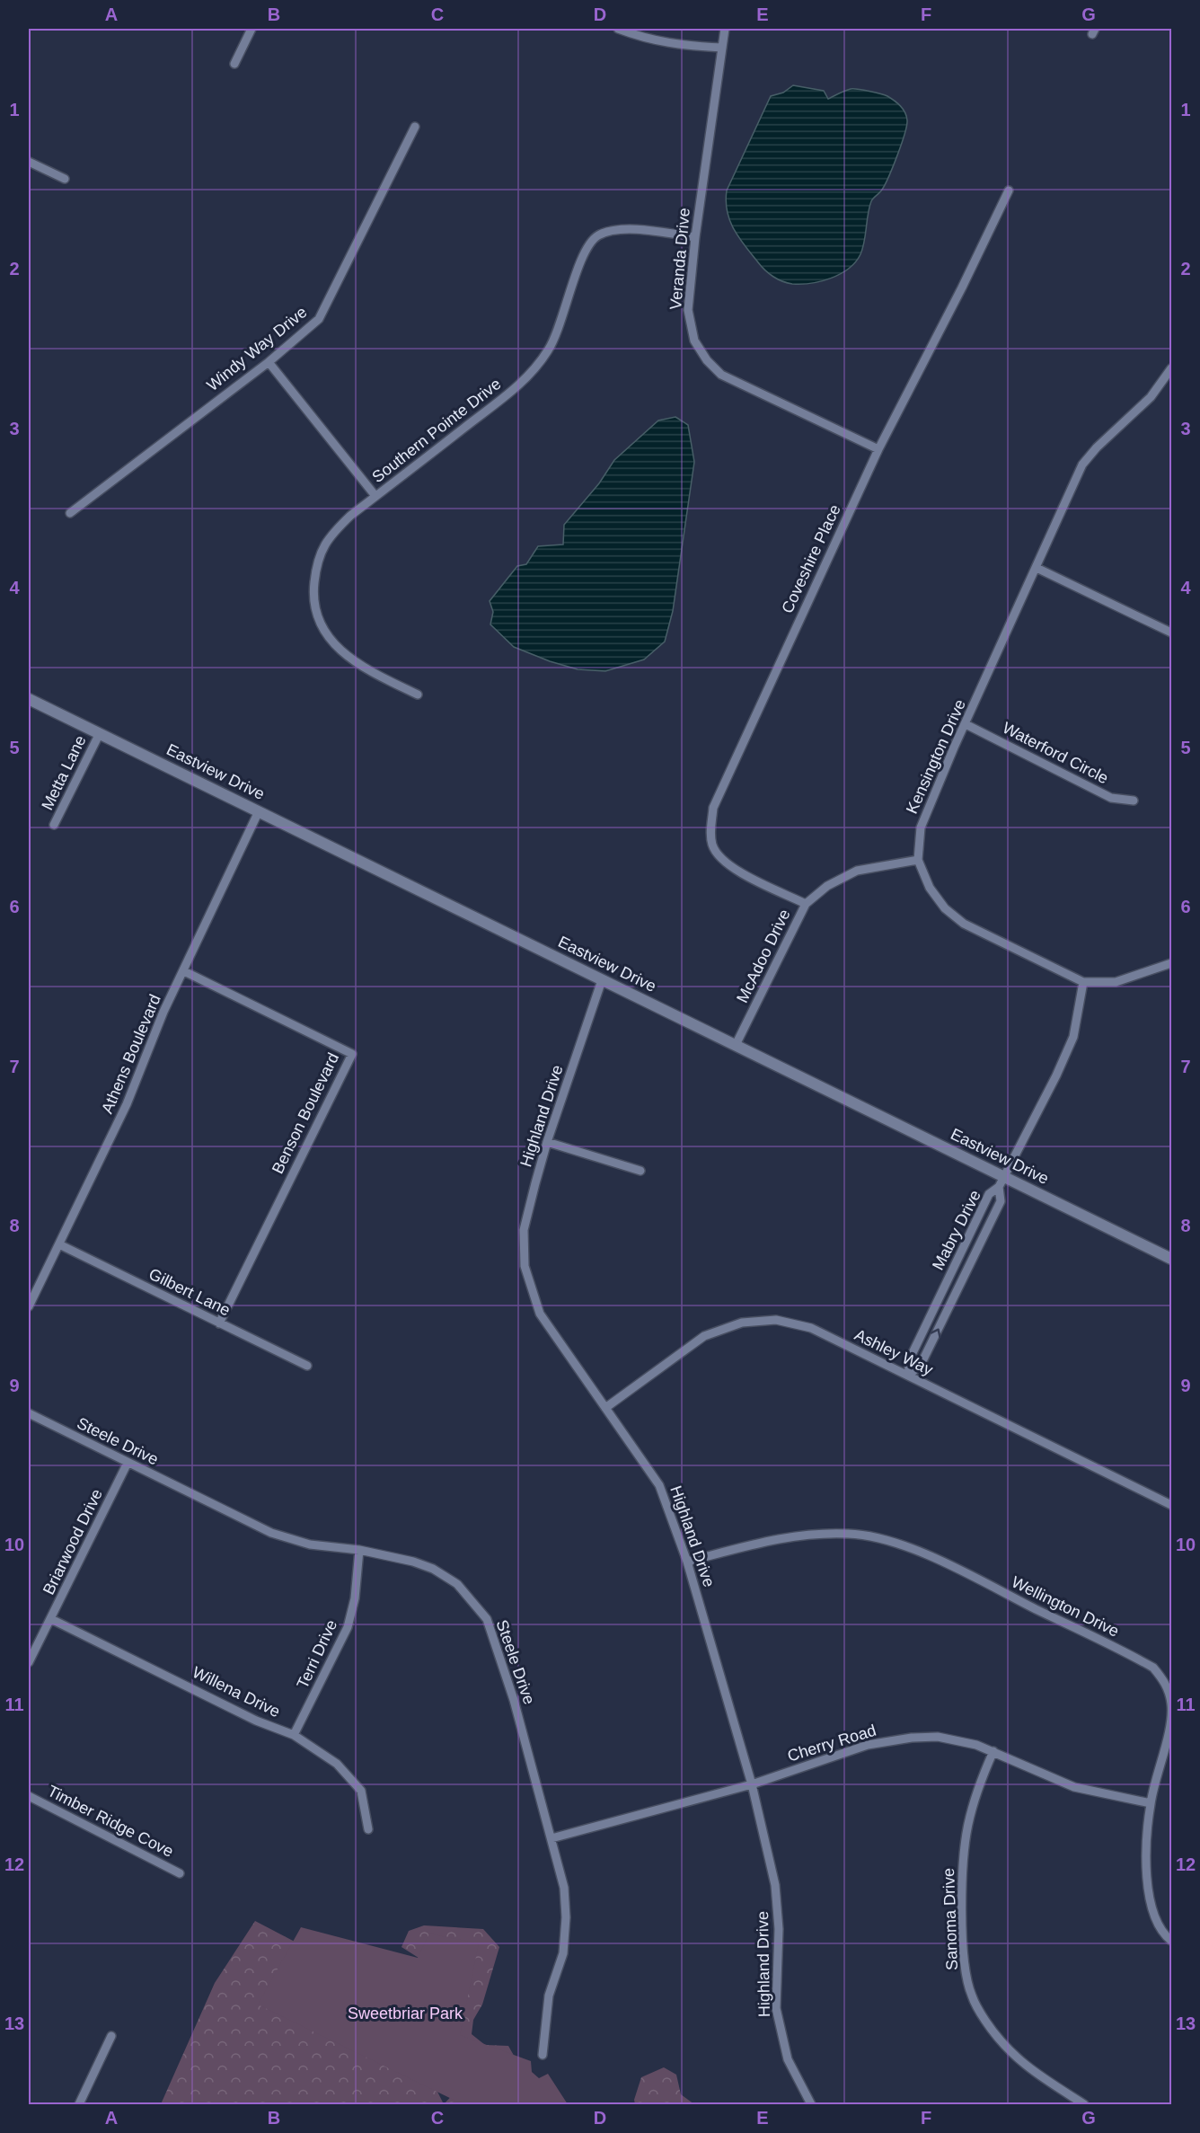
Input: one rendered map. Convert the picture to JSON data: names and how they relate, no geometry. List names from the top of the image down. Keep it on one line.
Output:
{"streets":{"street":["Veranda Drive","Windy Way Drive","Southern Pointe Drive","Coveshire Place","Waterford Circle","Kensington Drive","Eastview Drive","Metta Lane","McAdoo Drive","Athens Boulevard","Benson Boulevard","Highland Drive","Mabry Drive","Gilbert Lane","Ashley Way","Steele Drive","Briarwood Drive","Wellington Drive","Terri Drive","Willena Drive","Cherry Road","Timber Ridge Cove","Sanoma Drive"]},"crossings":[["Veranda Drive","Southern Pointe Drive"],["Veranda Drive","Coveshire Place"],["Coveshire Place","McAdoo Drive"],["Waterford Circle","Kensington Drive"],["Kensington Drive","McAdoo Drive"],["Kensington Drive","Mabry Drive"],["Eastview Drive","Metta Lane"],["Eastview Drive","McAdoo Drive"],["Eastview Drive","Athens Boulevard"],["Eastview Drive","Highland Drive"],["Eastview Drive","Mabry Drive"],["Athens Boulevard","Benson Boulevard"],["Athens Boulevard","Gilbert Lane"],["Benson Boulevard","Gilbert Lane"],["Highland Drive","Ashley Way"],["Highland Drive","Wellington Drive"],["Highland Drive","Cherry Road"],["Mabry Drive","Ashley Way"],["Steele Drive","Briarwood Drive"],["Steele Drive","Terri Drive"],["Steele Drive","Cherry Road"],["Briarwood Drive","Willena Drive"],["Wellington Drive","Cherry Road"],["Terri Drive","Willena Drive"],["Cherry Road","Sanoma Drive"]],"parks":["Sweetbriar Park"],"grid":{"columns":["A","B","C","D","E","F","G"],"rows":["1","2","3","4","5","6","7","8","9","10","11","12","13"]}}
